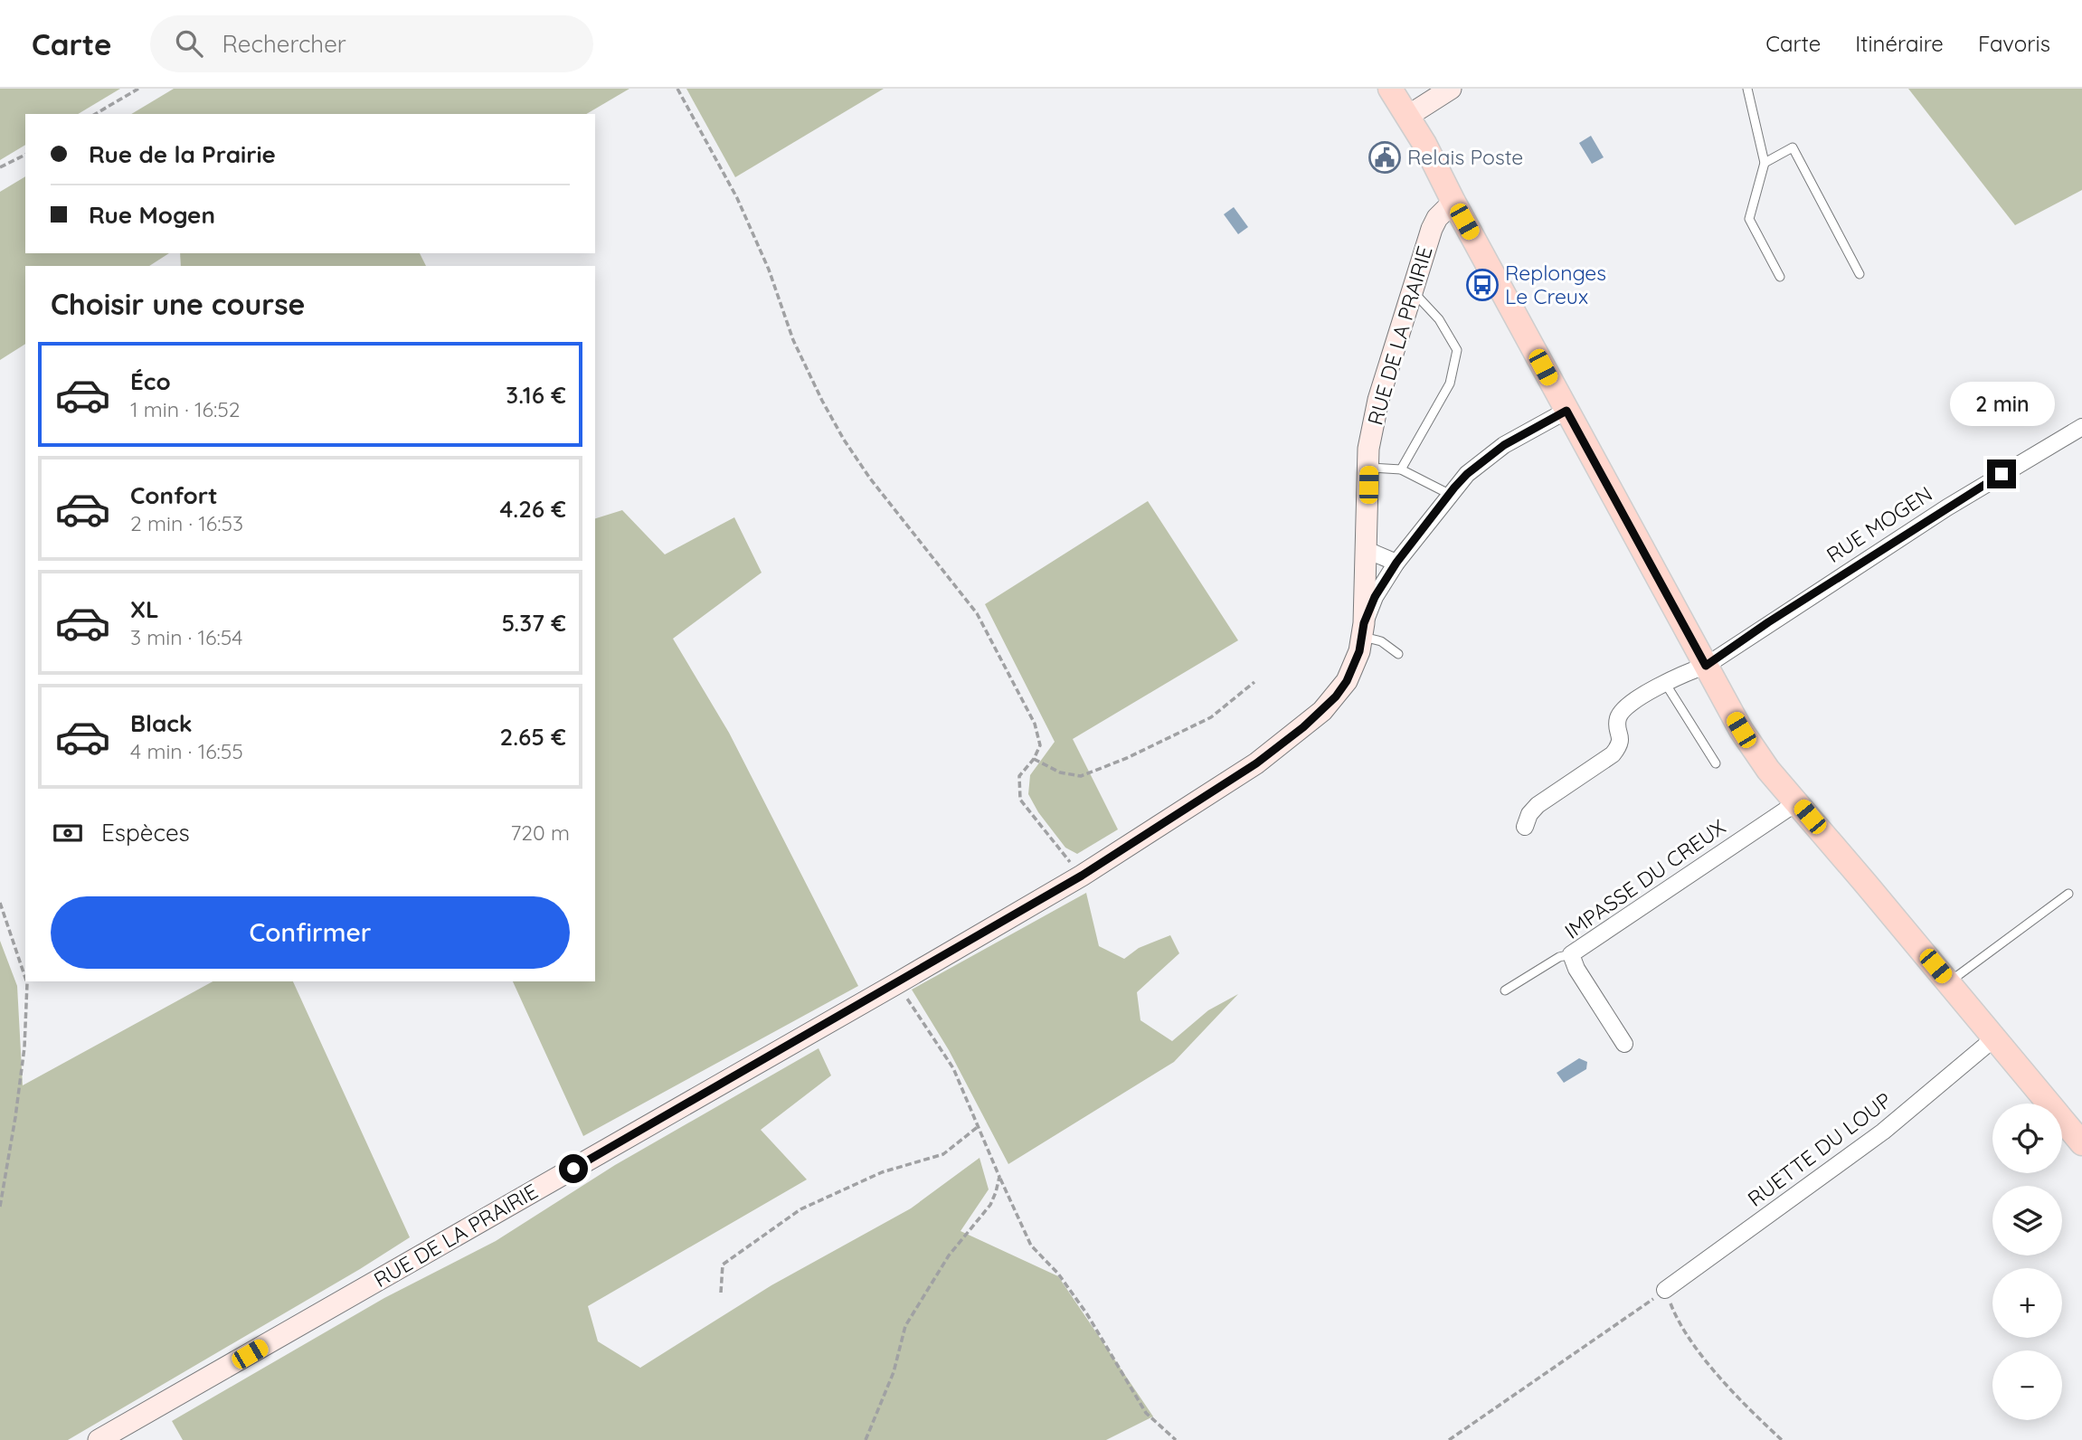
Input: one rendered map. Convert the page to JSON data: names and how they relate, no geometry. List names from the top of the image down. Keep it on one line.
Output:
{"streets":{"street":["RUE DE LA PRAIRIE","RUE MOGEN","IMPASSE DU CREUX","RUETTE DU LOUP"]},"places":{"public building":["Relais Poste"],"bus stop":["Replonges Le Creux"]},"page":{"header":"Carte","search":"Rechercher","nav":["Carte","Itinéraire","Favoris"],"banner":["Rue de la Prairie","Rue Mogen"],"heading":"Choisir une course","list":[{"name":"Éco","note":"1 min · 16:52","value":"3.16 €"},{"name":"Confort","note":"2 min · 16:53","value":"4.26 €"},{"name":"XL","note":"3 min · 16:54","value":"5.37 €"},{"name":"Black","note":"4 min · 16:55","value":"2.65 €"}],"bubble":"2 min","pay":["Espèces","720 m"],"buttons":"Confirmer","map_buttons":["+","−"]}}
